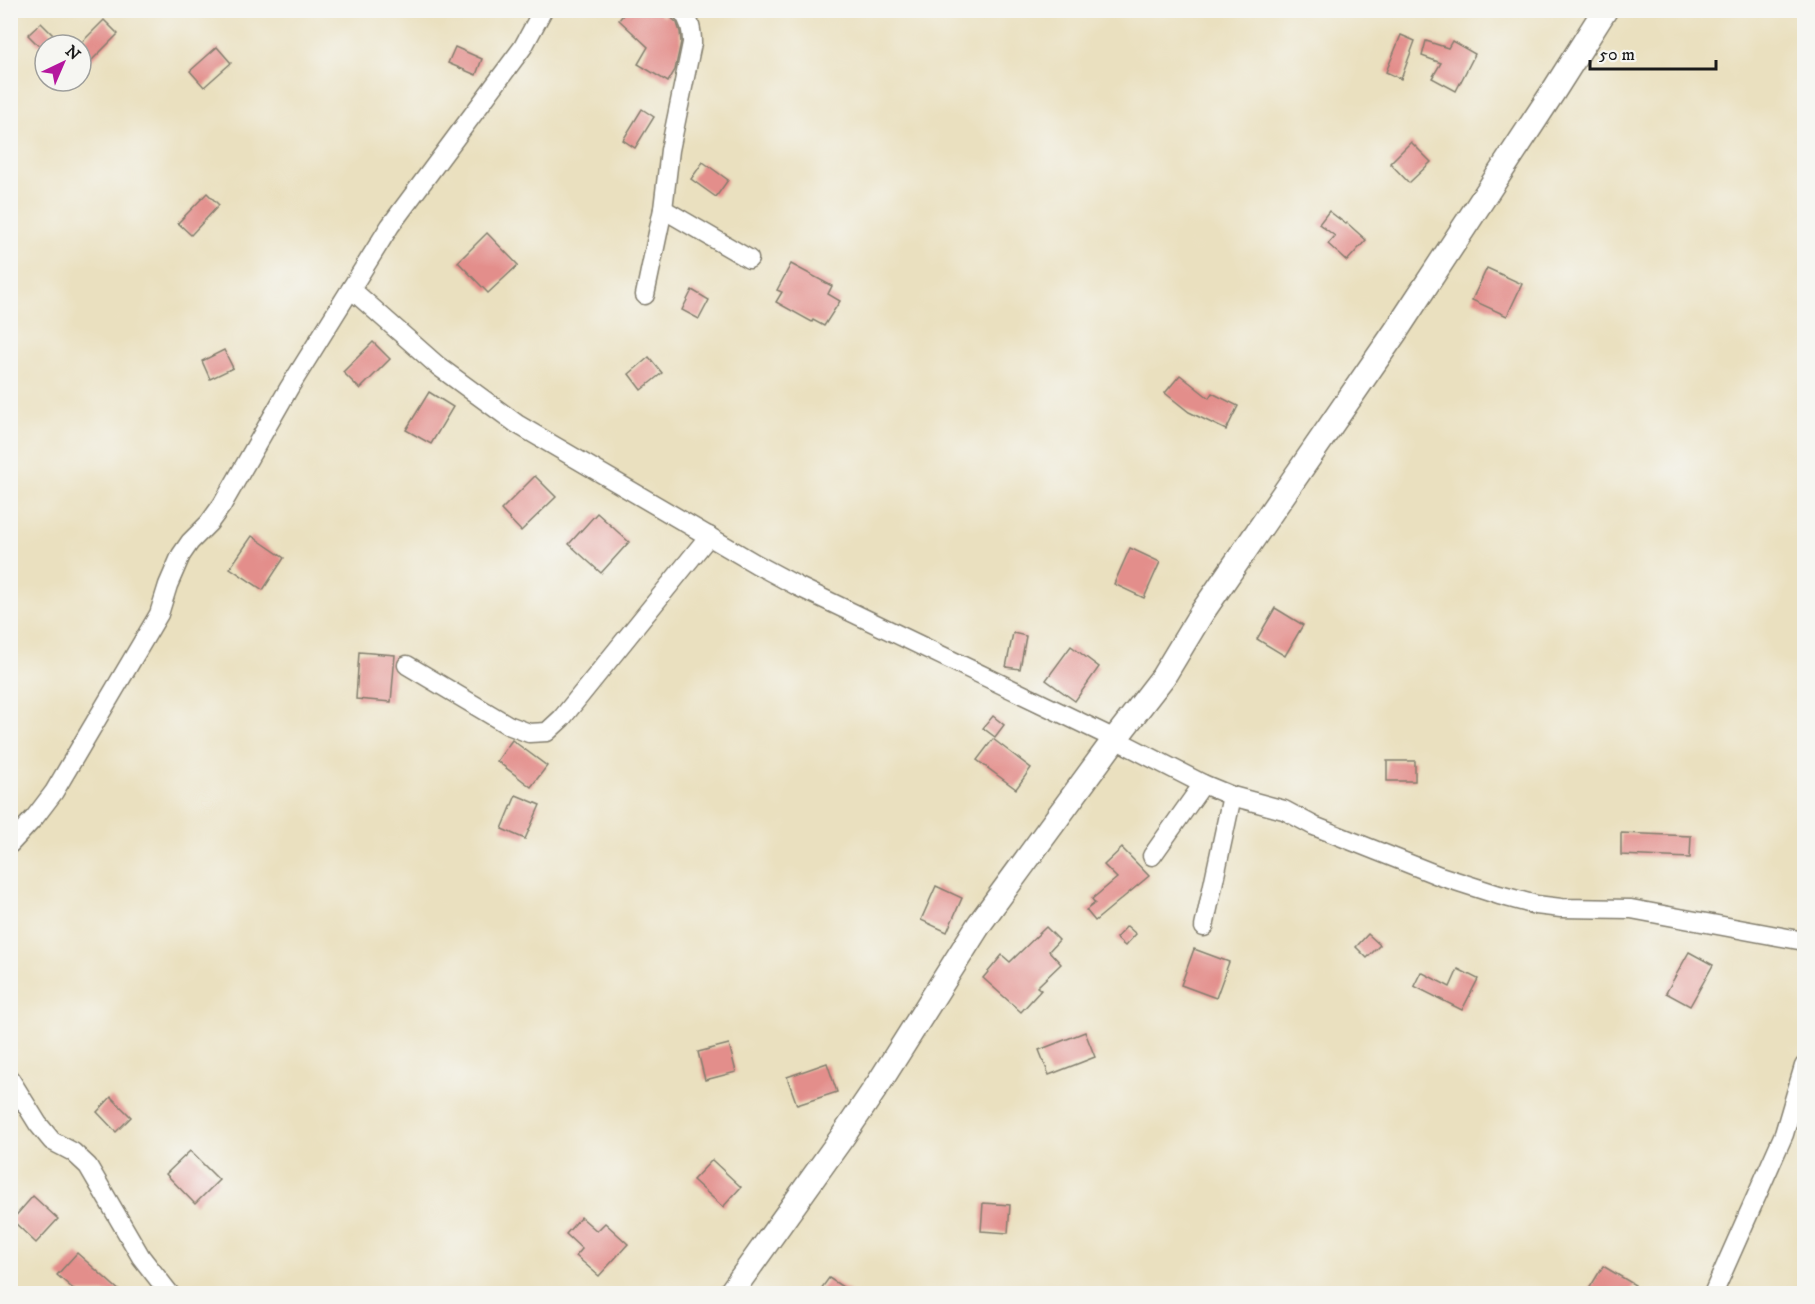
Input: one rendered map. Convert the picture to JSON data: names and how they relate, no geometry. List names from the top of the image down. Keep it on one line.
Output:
{"scale_bar":"50 m","north":"top right"}
